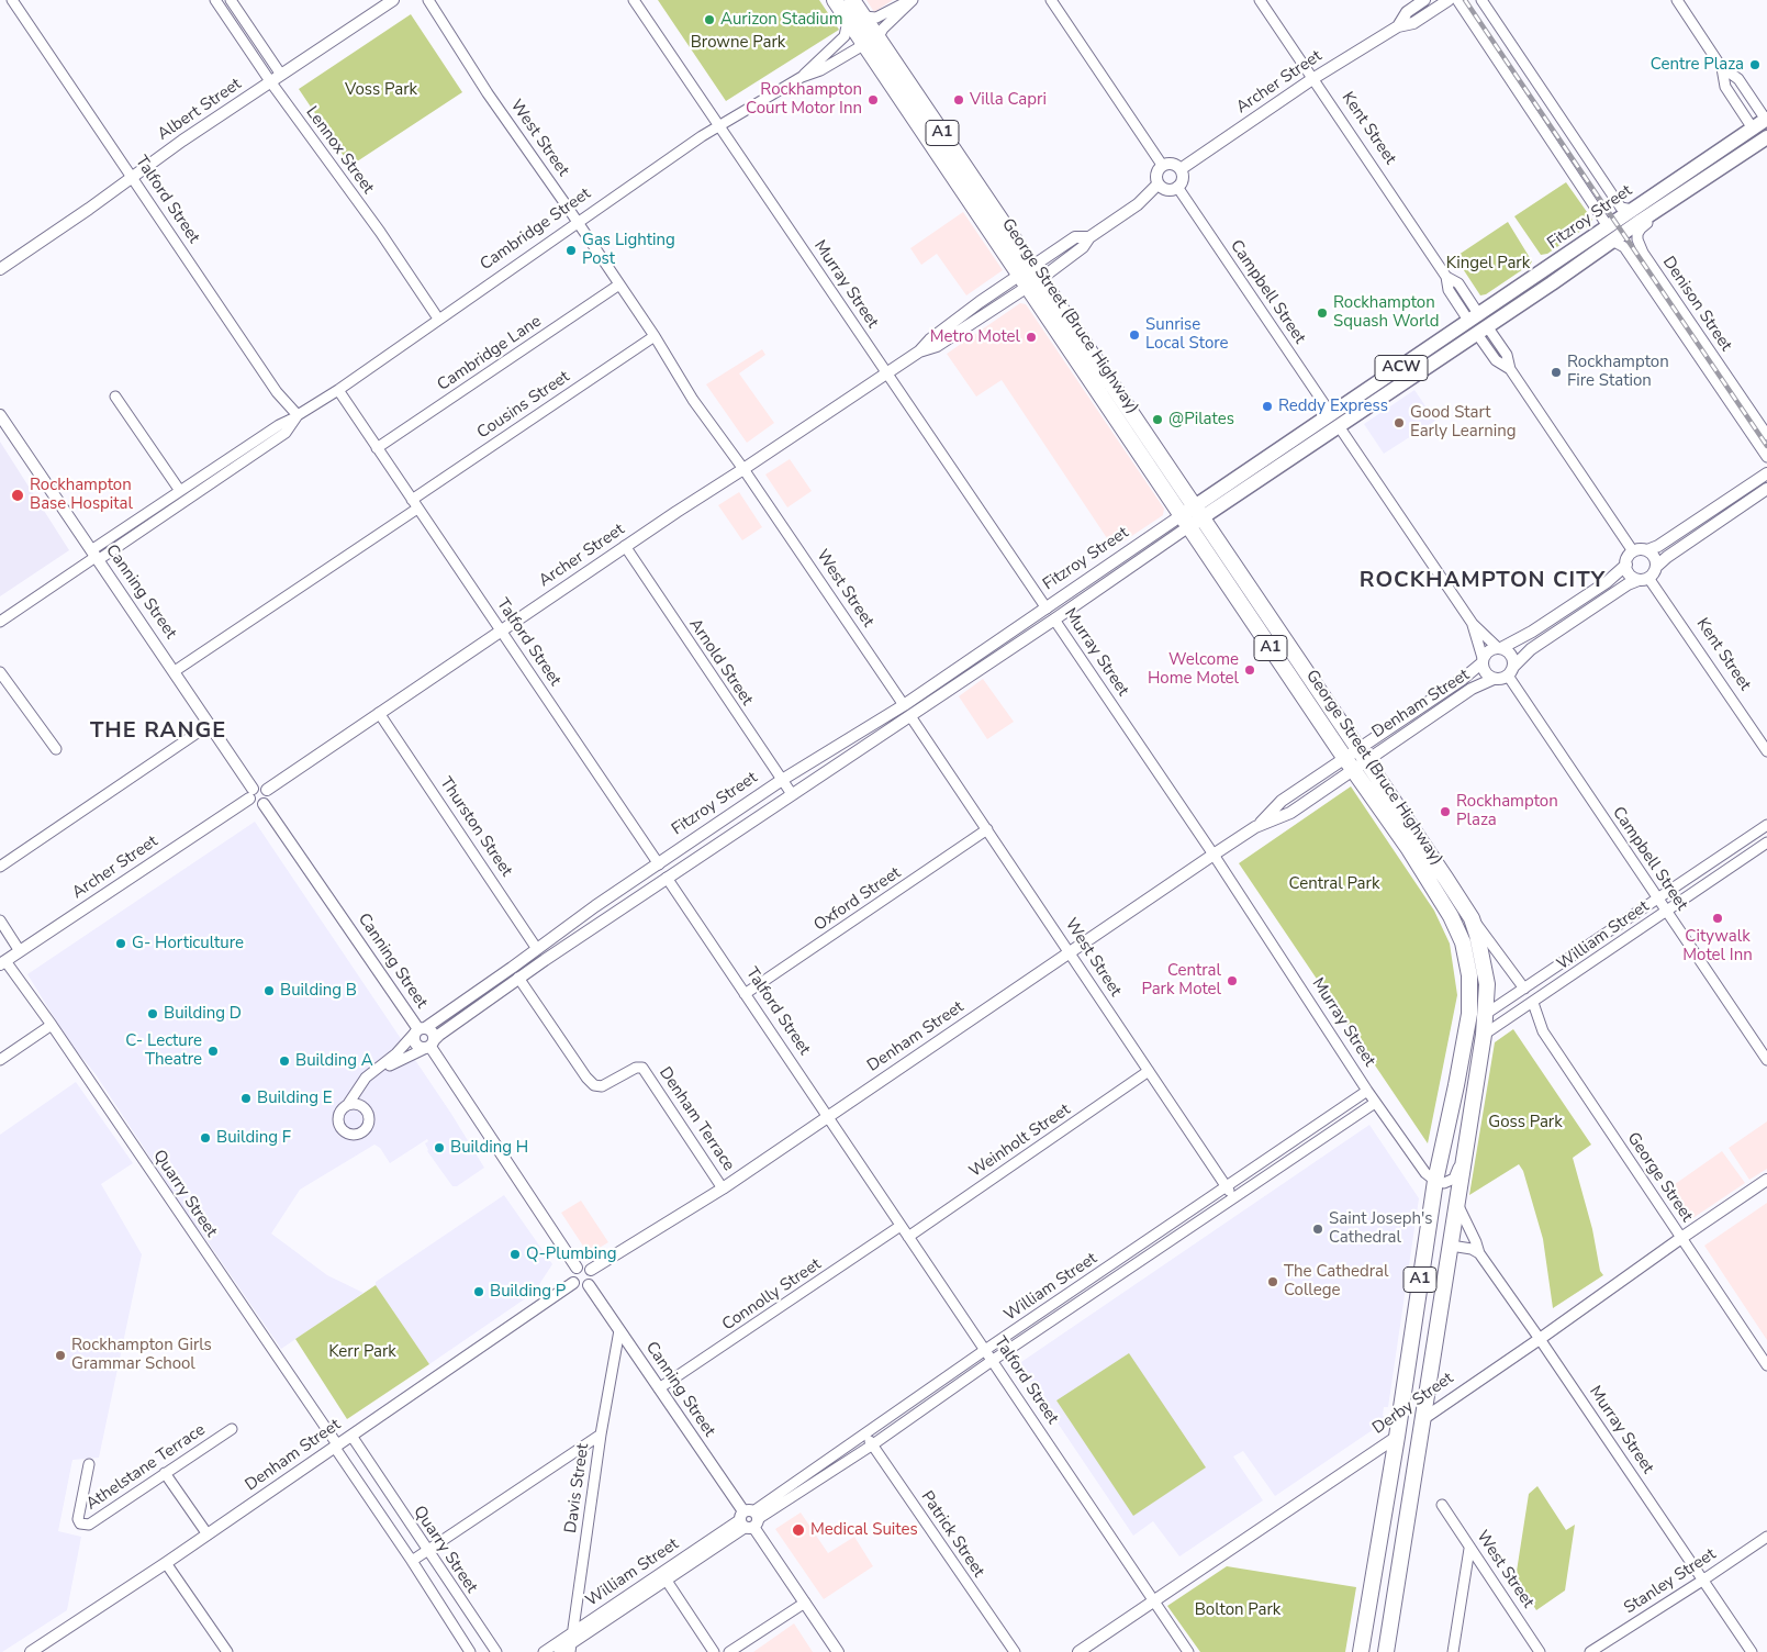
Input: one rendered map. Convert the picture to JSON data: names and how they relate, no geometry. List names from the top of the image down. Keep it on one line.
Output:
{"streets":{"highway":["A1","George Street (Bruce Highway)","Derby Street"],"main road":["Fitzroy Street","ACW"],"street":["Archer Street","Albert Street","Kent Street","West Street","Lennox Street","Talford Street","Cambridge Street","Murray Street","Campbell Street","Denison Street","Cambridge Lane","Cousins Street","Canning Street","Arnold Street","Denham Street","Thurston Street","Oxford Street","William Street","Denham Terrace","Weinholt Street","George Street","Quarry Street","Connolly Street","Athelstane Terrace","Davis Street","Patrick Street","Stanley Street"]},"crossings":[["Archer Street","Kent Street"],["Archer Street","West Street"],["Archer Street","Talford Street"],["Archer Street","Murray Street"],["Archer Street","Campbell Street"],["Archer Street","George Street (Bruce Highway)"],["Archer Street","Canning Street"],["Archer Street","Arnold Street"],["Archer Street","Thurston Street"],["Archer Street","Quarry Street"],["Albert Street","Lennox Street"],["Albert Street","Talford Street"],["Kent Street","Fitzroy Street"],["A1","Murray Street"],["A1","George Street (Bruce Highway)"],["A1","William Street"],["A1","Derby Street"],["West Street","Fitzroy Street"],["West Street","Cambridge Street"],["West Street","Cambridge Lane"],["West Street","Cousins Street"],["West Street","Denham Street"],["West Street","Oxford Street"],["West Street","William Street"],["West Street","Weinholt Street"],["Lennox Street","Cambridge Street"],["Talford Street","Fitzroy Street"],["Talford Street","Cambridge Street"],["Talford Street","Cambridge Lane"],["Talford Street","Cousins Street"],["Talford Street","Denham Street"],["Talford Street","Oxford Street"],["Talford Street","William Street"],["Talford Street","Weinholt Street"],["Talford Street","Connolly Street"],["Talford Street","Derby Street"],["Fitzroy Street","Murray Street"],["Fitzroy Street","Campbell Street"],["Fitzroy Street","Denison Street"],["Fitzroy Street","George Street (Bruce Highway)"],["Fitzroy Street","Canning Street"],["Fitzroy Street","Arnold Street"],["Fitzroy Street","Thurston Street"],["Fitzroy Street","Denham Terrace"],["Cambridge Street","Murray Street"],["Cambridge Street","George Street (Bruce Highway)"],["Cambridge Street","Canning Street"],["Murray Street","Denham Street"],["Murray Street","William Street"],["Murray Street","Derby Street"],["Murray Street","Stanley Street"],["Campbell Street","Denham Street"],["Campbell Street","William Street"],["George Street (Bruce Highway)","Denham Street"],["Canning Street","Denham Street"],["Canning Street","William Street"],["Canning Street","Connolly Street"],["Canning Street","Davis Street"],["Denham Street","Denham Terrace"],["Denham Street","Quarry Street"],["William Street","George Street"],["William Street","Davis Street"],["William Street","Patrick Street"],["George Street","Derby Street"]],"districts":["ROCKHAMPTON CITY","THE RANGE"],"parks":["Browne Park","Voss Park","Kingel Park","Central Park","Goss Park","Kerr Park","Bolton Park"],"places":["Aurizon Stadium","Centre Plaza","Rockhampton Court Motor Inn","Villa Capri","Gas Lighting Post","Rockhampton Squash World","Sunrise Local Store","Metro Motel","Rockhampton Fire Station","Reddy Express","@Pilates","Good Start Early Learning","Rockhampton Base Hospital","Welcome Home Motel","Rockhampton Plaza","Citywalk Motel Inn","G- Horticulture","Central Park Motel","Building B","Building D","C- Lecture Theatre","Building A","Building E","Building F","Building H","Saint Joseph's Cathedral","Q-Plumbing","The Cathedral College","Building P","Rockhampton Girls Grammar School","Medical Suites"]}
